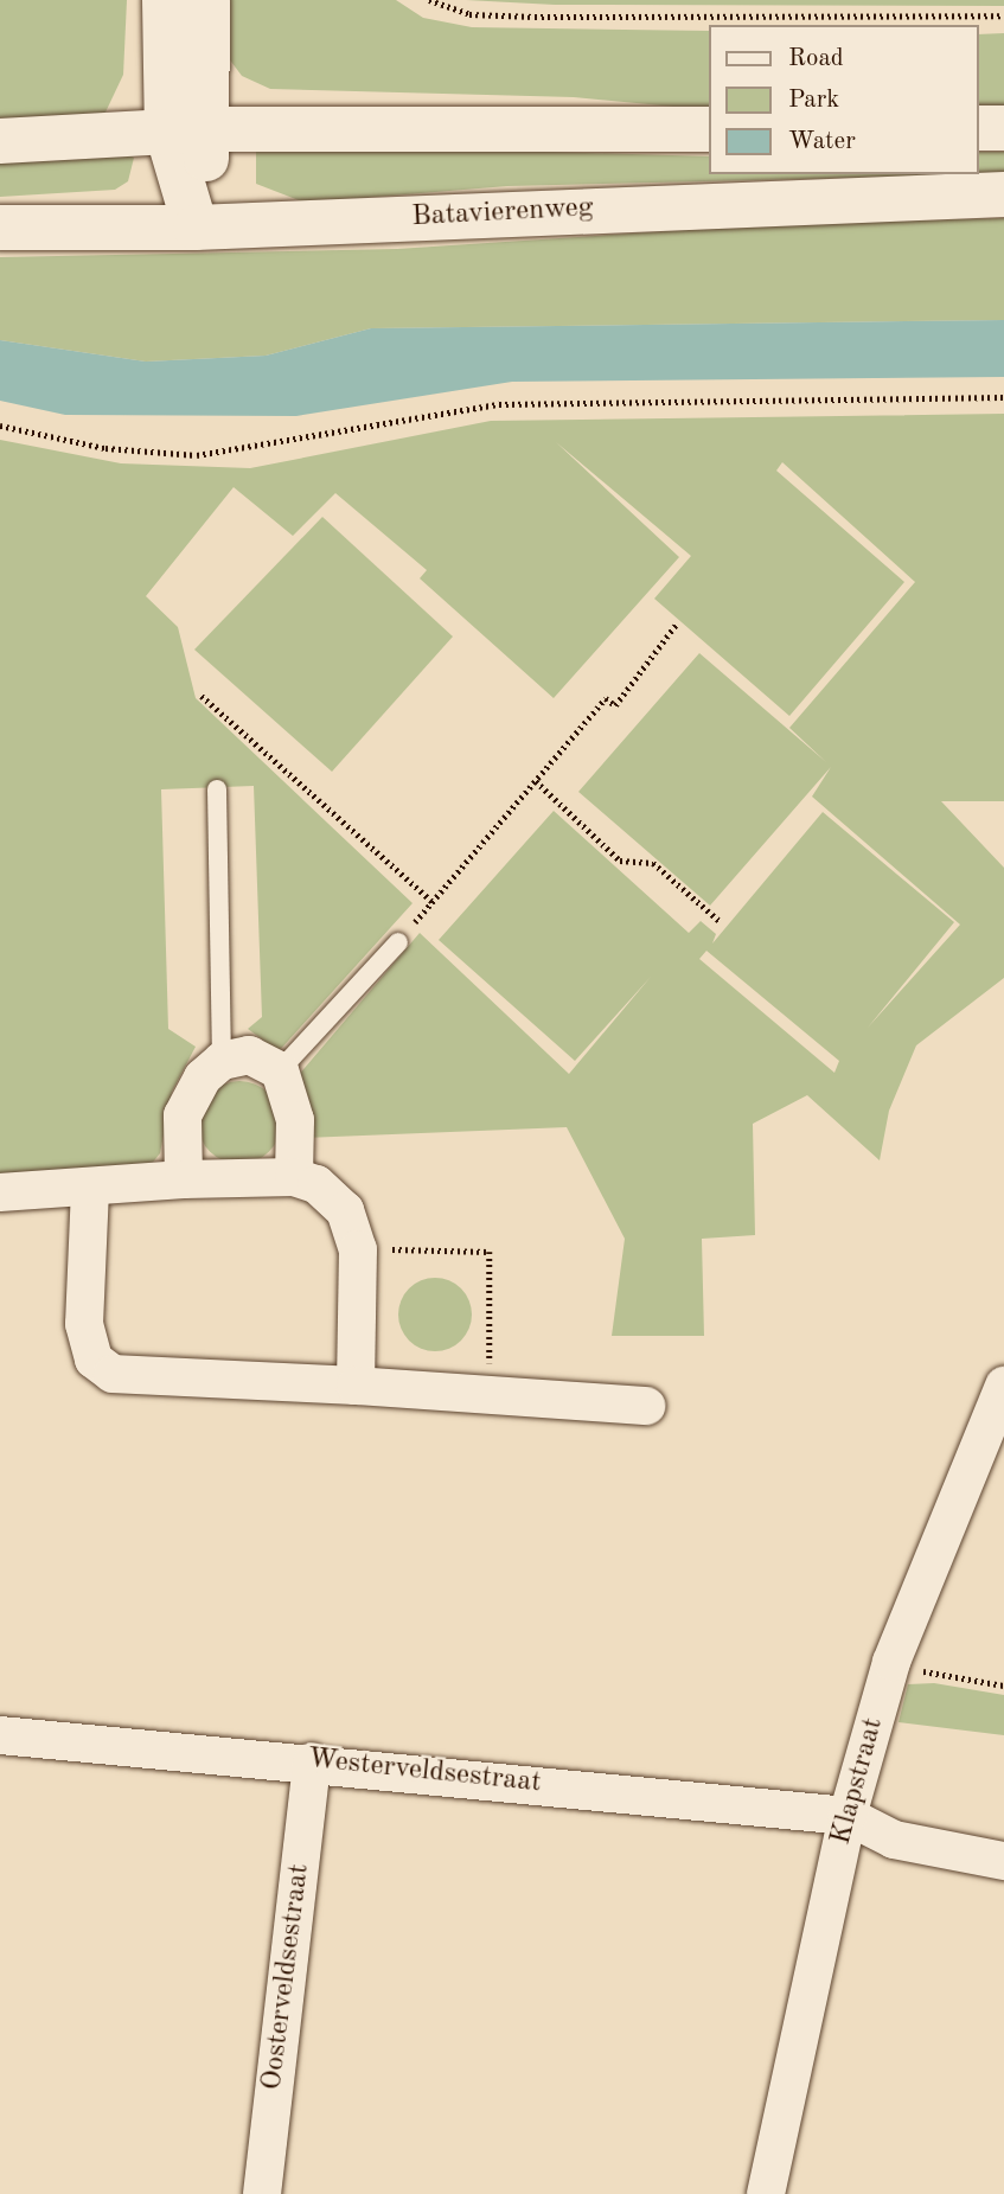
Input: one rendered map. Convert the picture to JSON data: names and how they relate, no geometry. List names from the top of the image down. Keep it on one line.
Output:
{"streets":{"main road":["Batavierenweg"],"street":["Westerveldsestraat","Klapstraat","Oosterveldsestraat"]},"crossings":[["Westerveldsestraat","Klapstraat"],["Westerveldsestraat","Oosterveldsestraat"]],"legend":["Road","Park","Water"]}
